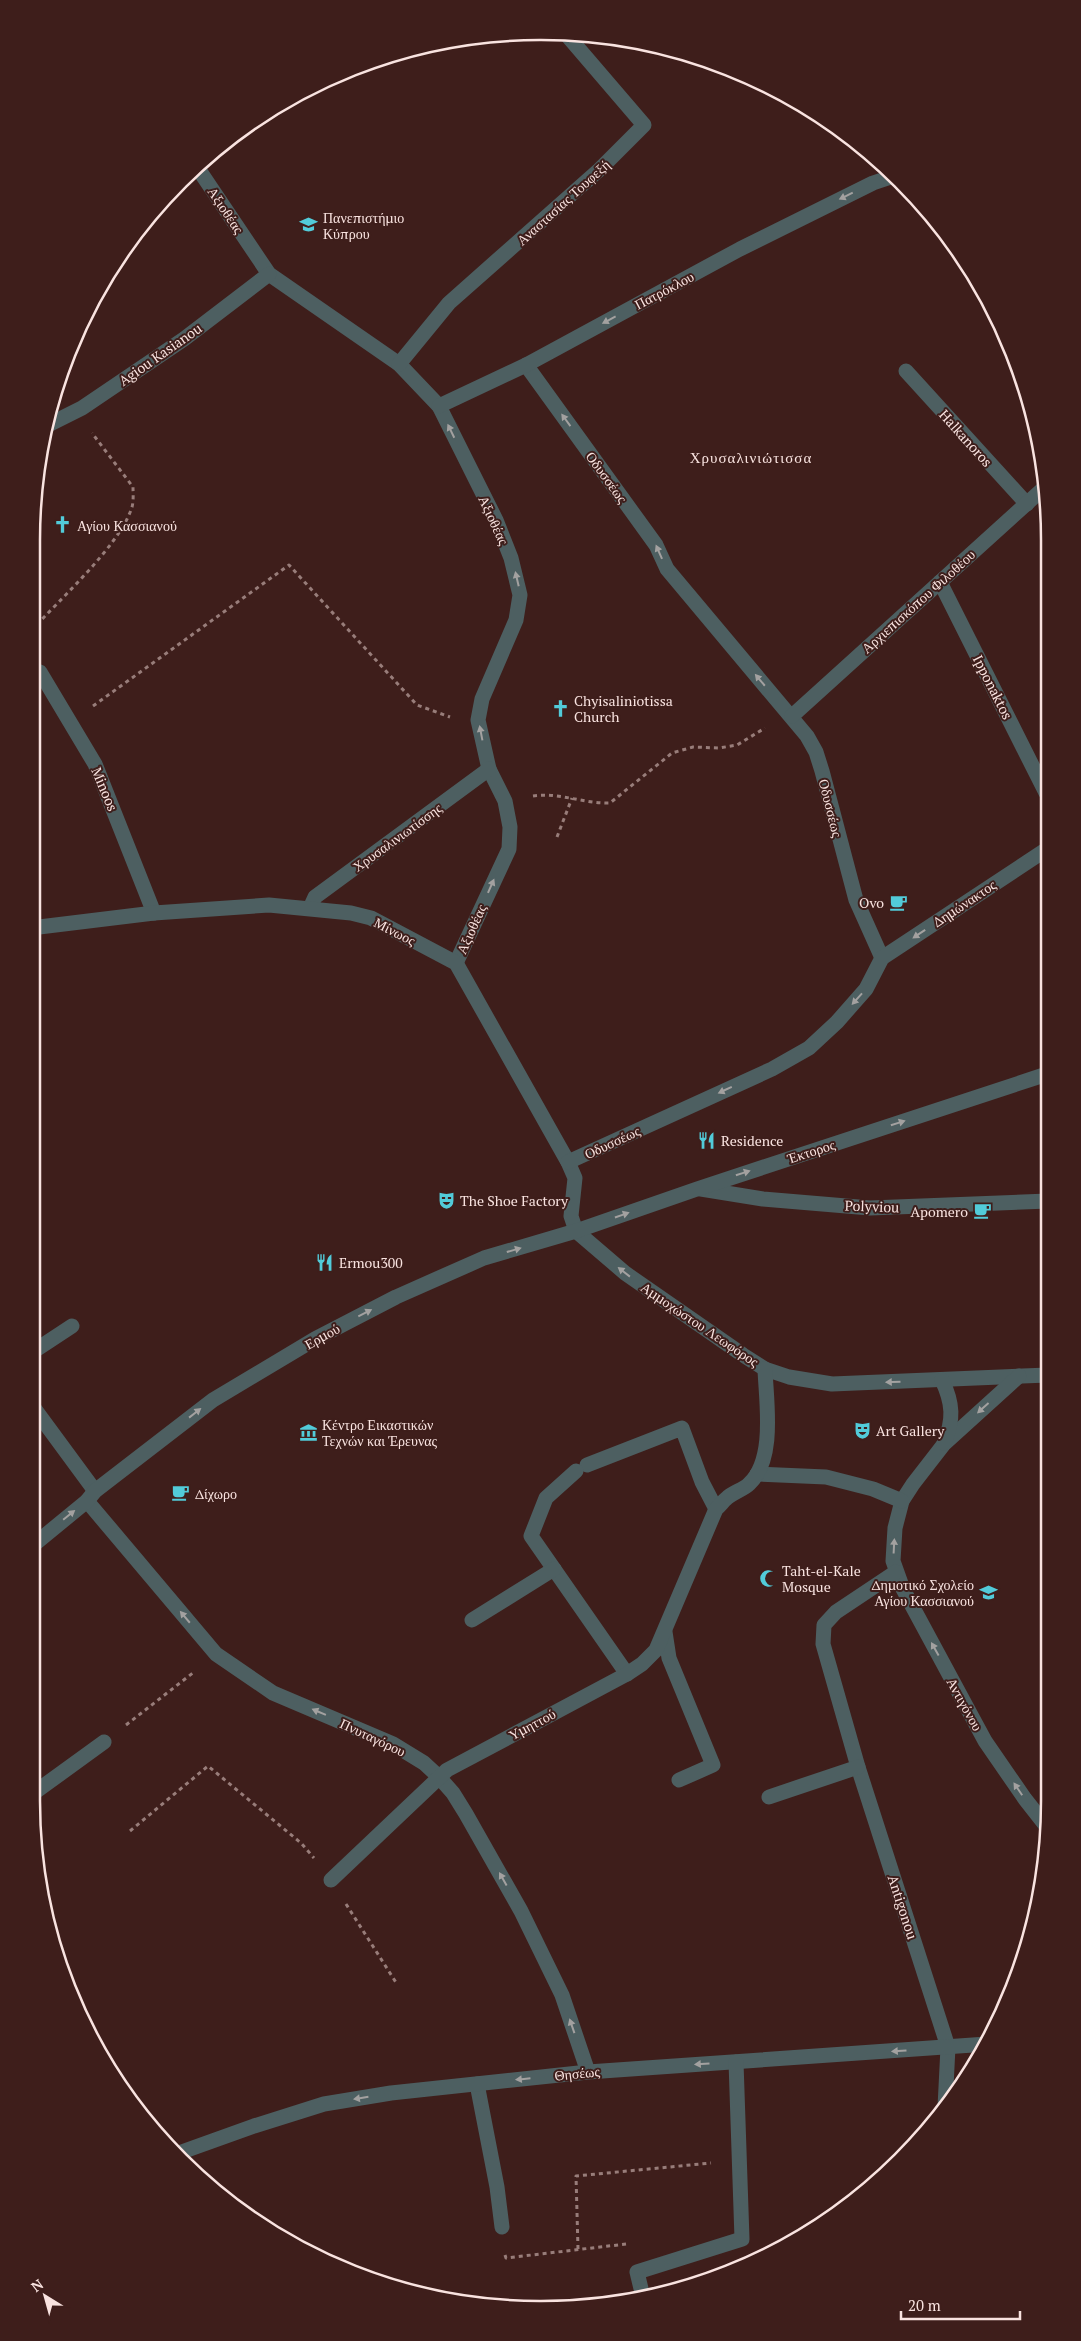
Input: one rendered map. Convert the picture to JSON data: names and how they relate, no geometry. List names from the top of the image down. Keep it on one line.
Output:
{"streets":{"street":["Αναστασίας Τουφεξή","Αξιοθέας","Πατρόκλου","Agiou Kasianou","Halkanoros","Οδυσσέως","Αρχιεπισκόπου Φιλοθέου","Ipponaktos","Minoos","Χρυσαλινιωτίσσης","Δημώνακτος","Μίνωος","Έκτορος","Polyviou","Αμμοχώστου Λεωφόρος","Ερμού","Αντιγόνου","Υμηττού","Πνυταγόρου","Antigonou","Θησέως"]},"crossings":[["Αναστασίας Τουφεξή","Αξιοθέας"],["Αξιοθέας","Πατρόκλου"],["Αξιοθέας","Agiou Kasianou"],["Αξιοθέας","Χρυσαλινιωτίσσης"],["Αξιοθέας","Μίνωος"],["Πατρόκλου","Οδυσσέως"],["Halkanoros","Αρχιεπισκόπου Φιλοθέου"],["Οδυσσέως","Αρχιεπισκόπου Φιλοθέου"],["Οδυσσέως","Δημώνακτος"],["Αρχιεπισκόπου Φιλοθέου","Ipponaktos"],["Minoos","Μίνωος"],["Χρυσαλινιωτίσσης","Μίνωος"],["Έκτορος","Polyviou"],["Έκτορος","Αμμοχώστου Λεωφόρος"],["Έκτορος","Ερμού"],["Αμμοχώστου Λεωφόρος","Ερμού"],["Αμμοχώστου Λεωφόρος","Αντιγόνου"],["Ερμού","Πνυταγόρου"],["Αντιγόνου","Antigonou"],["Υμηττού","Πνυταγόρου"],["Πνυταγόρου","Θησέως"],["Antigonou","Θησέως"]],"one_way":["Αξιοθέας","Πατρόκλου","Δημώνακτος","Έκτορος","Ερμού","Πνυταγόρου","Θησέως"],"districts":["Χρυσαλινιώτισσα"],"places":{"school or university":["Πανεπιστήμιο Κύπρου","Δημοτικό Σχολείο Αγίου Κασσιανού"],"church":["Αγίου Κασσιανού","Chyisaliniotissa Church"],"cafe":["Ovo","Apomero","Δίχωρο"],"restaurant":["Residence","Ermou300"],"theatre":["The Shoe Factory","Art Gallery"],"museum":["Κέντρο Εικαστικών Τεχνών και Έρευνας"],"mosque":["Taht-el-Kale Mosque"]},"scale_bar":"20 m","north":"top left"}
